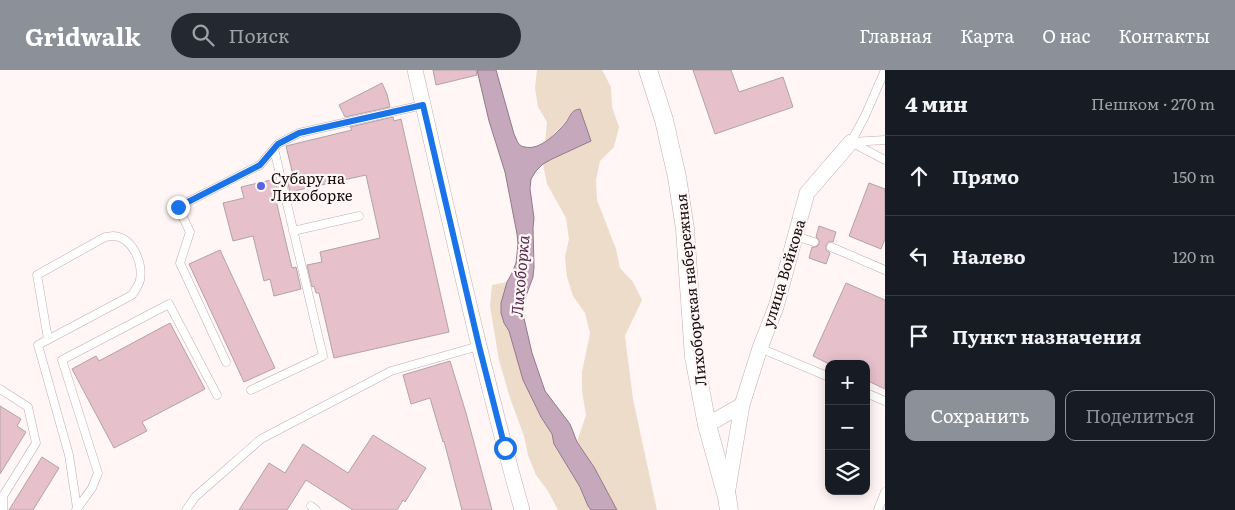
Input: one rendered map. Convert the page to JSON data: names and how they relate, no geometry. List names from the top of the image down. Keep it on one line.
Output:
{"streets":{"street":["улица Войкова","Лихоборская набережная"]},"crossings":[["улица Войкова","Лихоборская набережная"]],"water":["Лихоборка"],"places":["Субару на Лихоборке"],"page":{"header":"Gridwalk","search":"Поиск","nav":["Главная","Карта","О нас","Контакты"],"heading":["4 мин","Пешком · 270 m"],"list":[["Прямо","150 m"],["Налево","120 m"],"Пункт назначения"],"map_buttons":["+","−"],"buttons":["Сохранить","Поделиться"]}}
